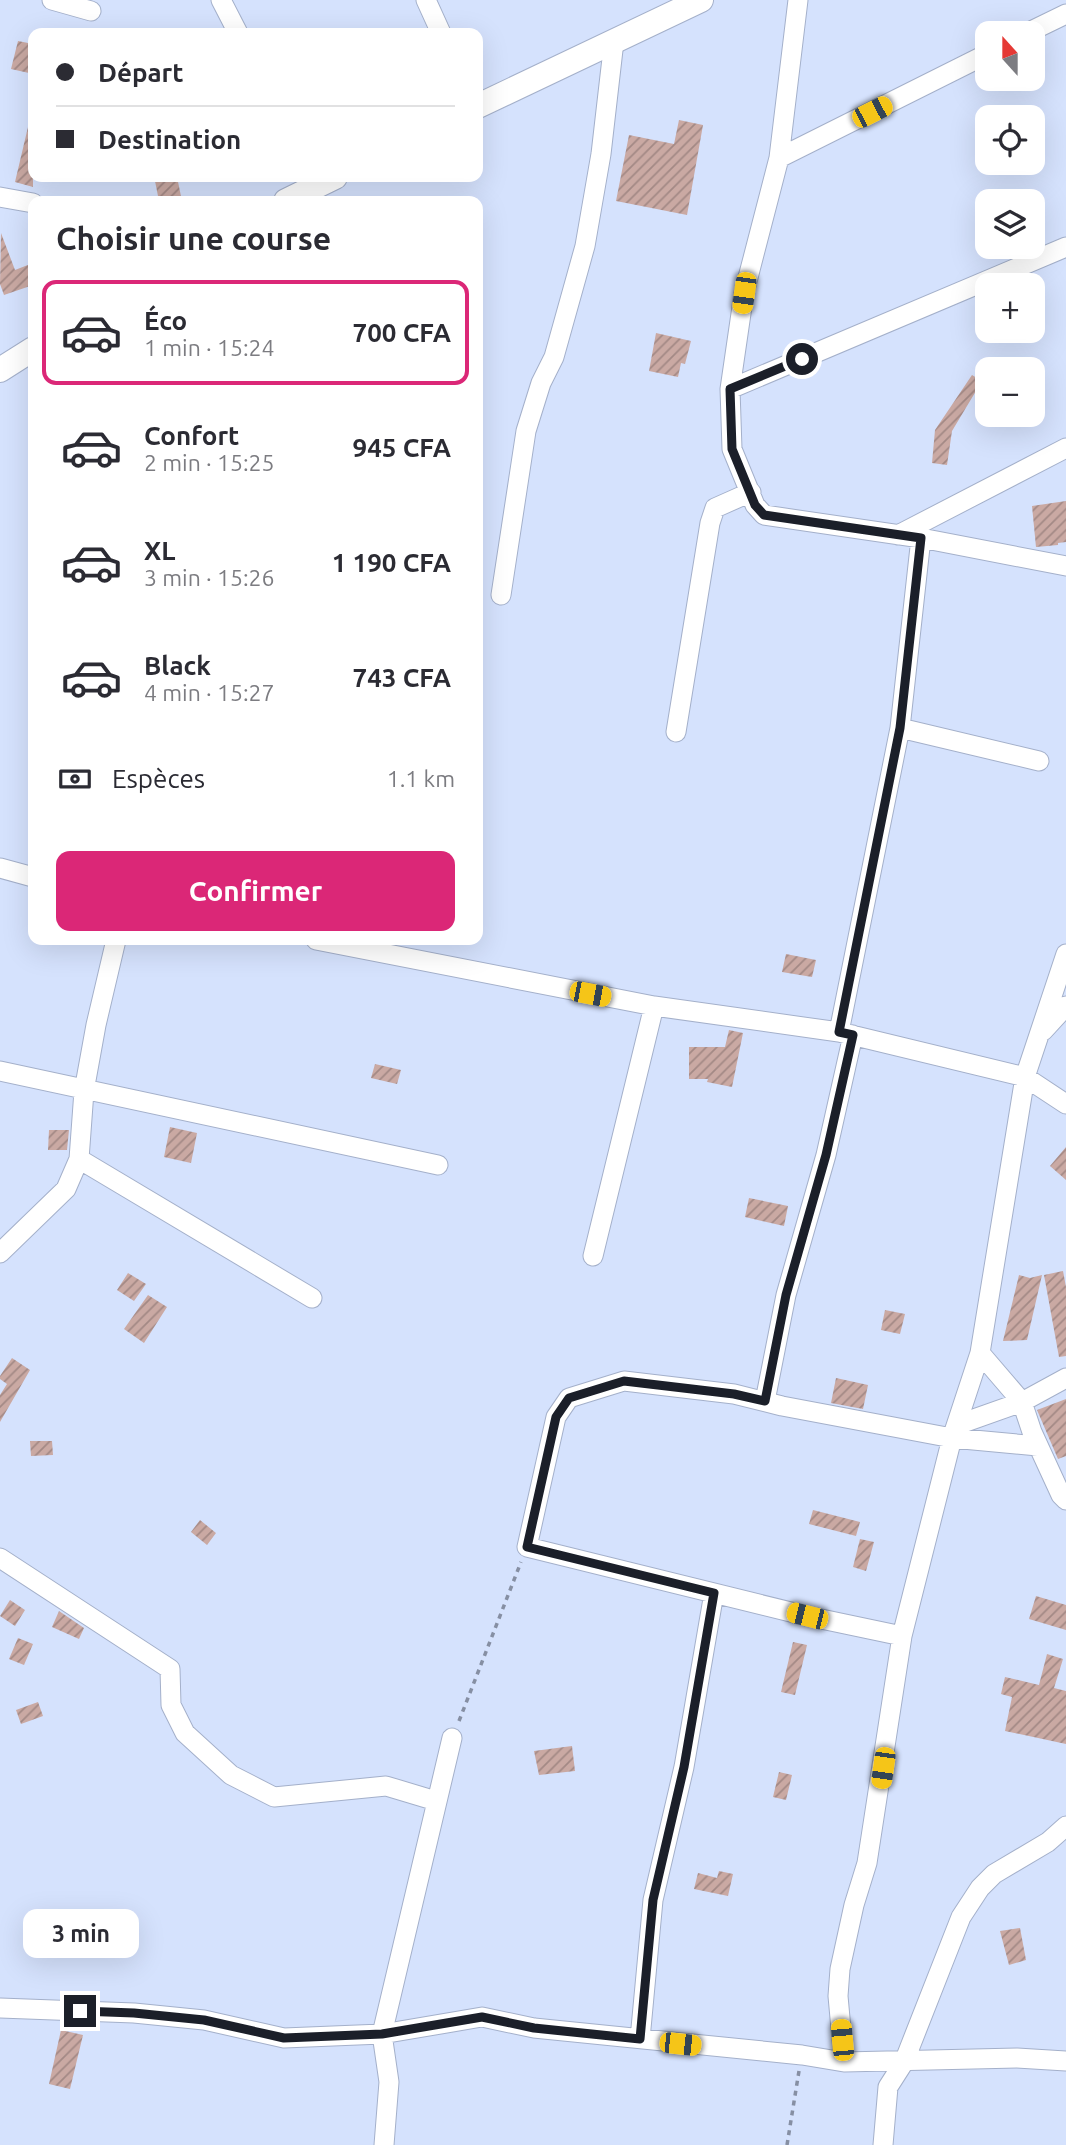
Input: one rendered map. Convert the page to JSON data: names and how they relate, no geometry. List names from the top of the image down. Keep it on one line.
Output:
{"north":"top","page":{"map_buttons":["+","−"],"banner":["Départ","Destination"],"heading":"Choisir une course","list":[{"name":"Éco","note":"1 min · 15:24","value":"700 CFA"},{"name":"Confort","note":"2 min · 15:25","value":"945 CFA"},{"name":"XL","note":"3 min · 15:26","value":"1 190 CFA"},{"name":"Black","note":"4 min · 15:27","value":"743 CFA"}],"pay":["Espèces","1.1 km"],"buttons":"Confirmer","bubble":"3 min"}}
